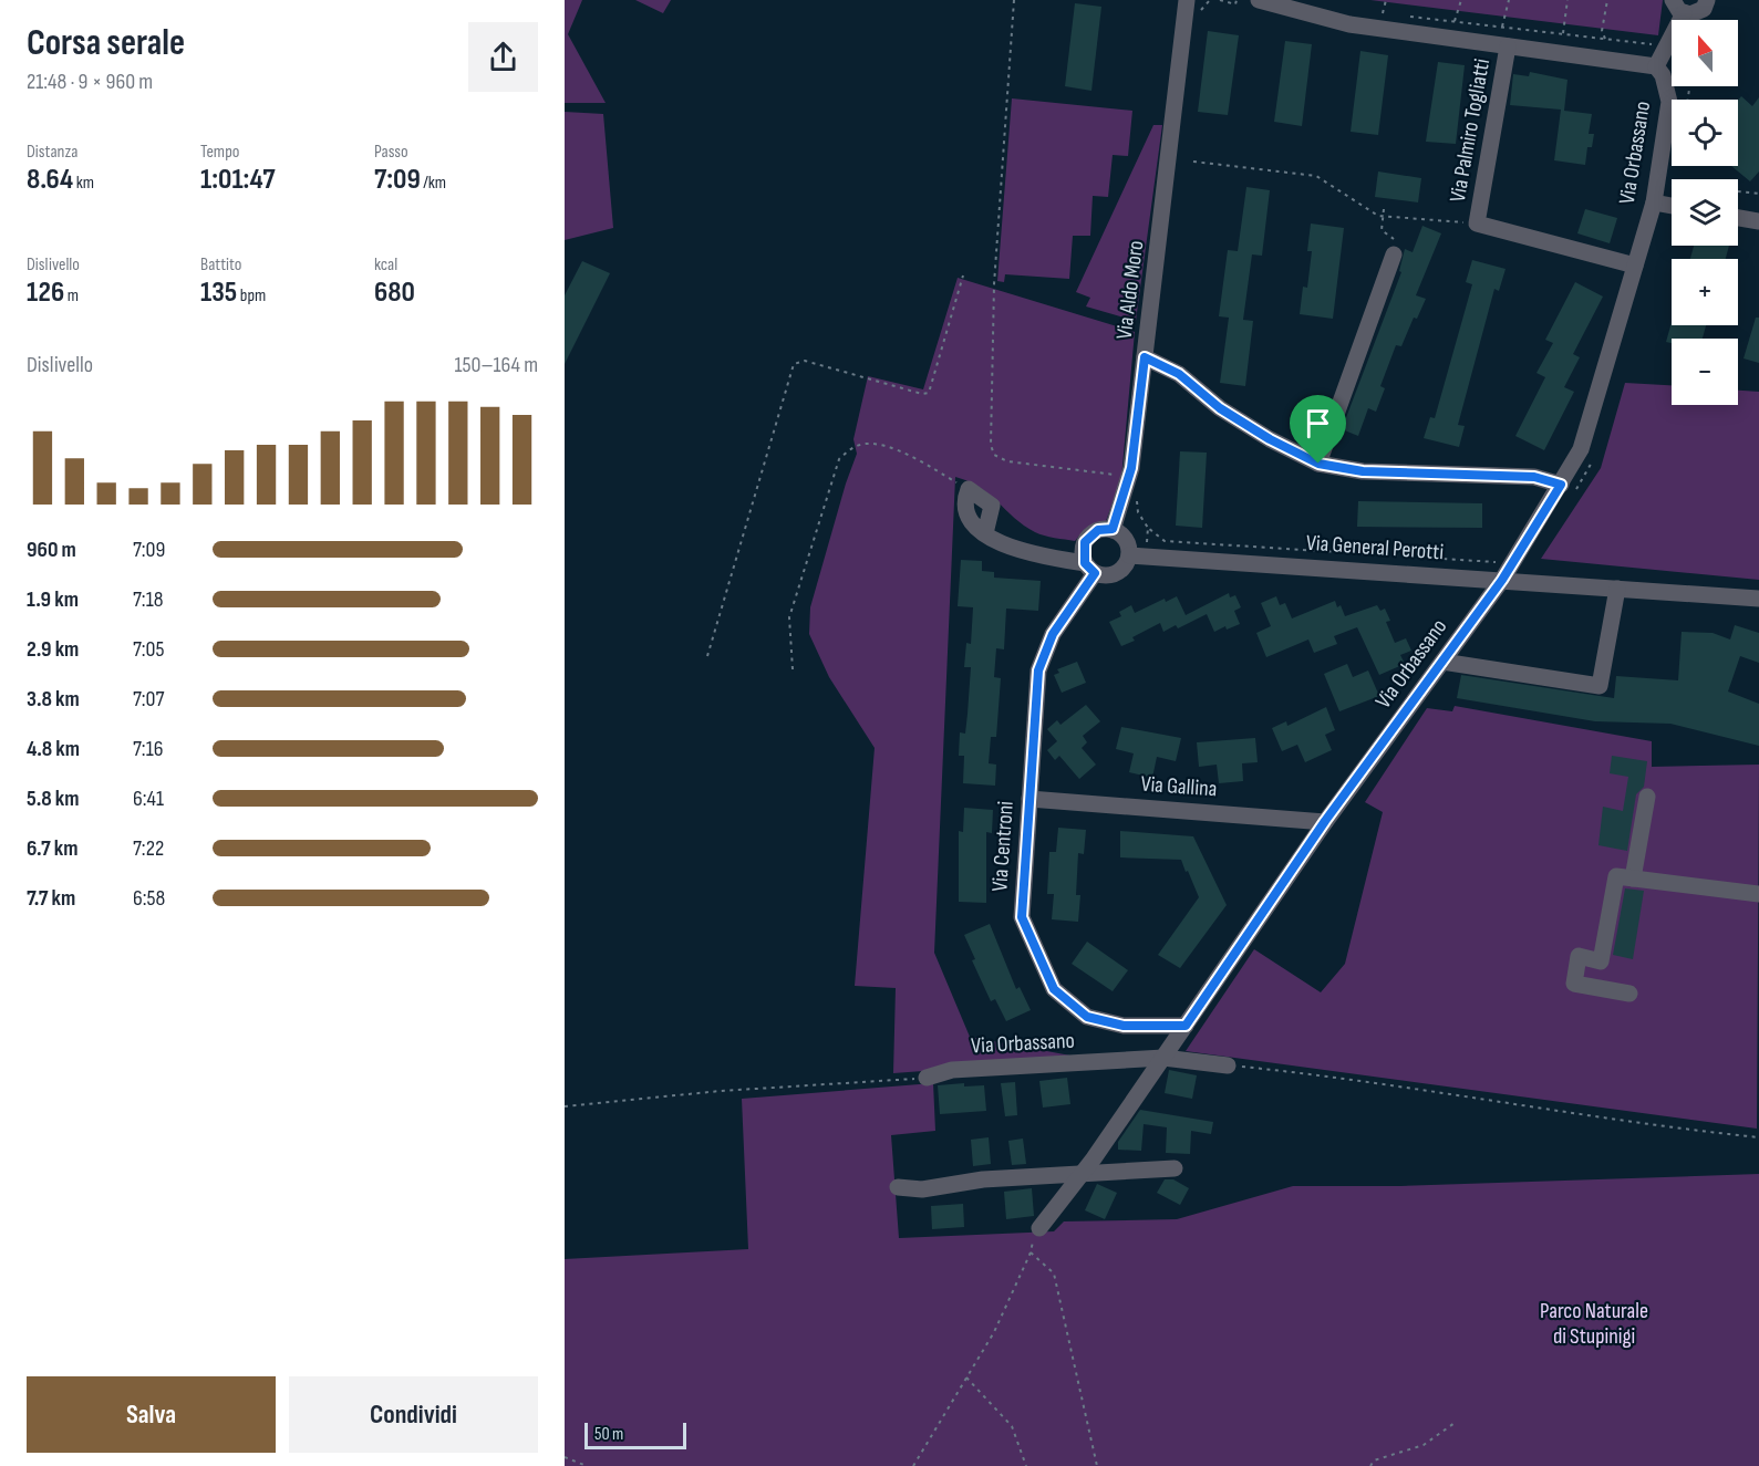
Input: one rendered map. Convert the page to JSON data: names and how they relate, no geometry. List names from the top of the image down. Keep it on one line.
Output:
{"streets":{"street":["Via Palmiro Togliatti","Via Orbassano","Via Aldo Moro","Via General Perotti","Via Gallina","Via Centroni"]},"crossings":[["Via Palmiro Togliatti","Via Orbassano"],["Via Orbassano","Via Aldo Moro"],["Via Orbassano","Via General Perotti"],["Via Orbassano","Via Gallina"],["Via Orbassano","Via Centroni"],["Via General Perotti","Via Centroni"],["Via Gallina","Via Centroni"]],"parks":["Parco Naturale di Stupinigi"],"scale_bar":"50 m","north":"top","page":{"heading":["Corsa serale","21:48 · 9 × 960 m"],"map_buttons":["+","−"],"stats":[["Distanza","8.64 km"],["Tempo","1:01:47"],["Passo","7:09 /km"],["Dislivello","126 m"],["Battito","135 bpm"],["kcal","680"]],"chart":["Dislivello","150–164 m"],"list":[{"name":"960 m","note":"7:09"},{"name":"1.9 km","note":"7:18"},{"name":"2.9 km","note":"7:05"},{"name":"3.8 km","note":"7:07"},{"name":"4.8 km","note":"7:16"},{"name":"5.8 km","note":"6:41"},{"name":"6.7 km","note":"7:22"},{"name":"7.7 km","note":"6:58"}],"buttons":["Salva","Condividi"],"scale":"50 m"}}
